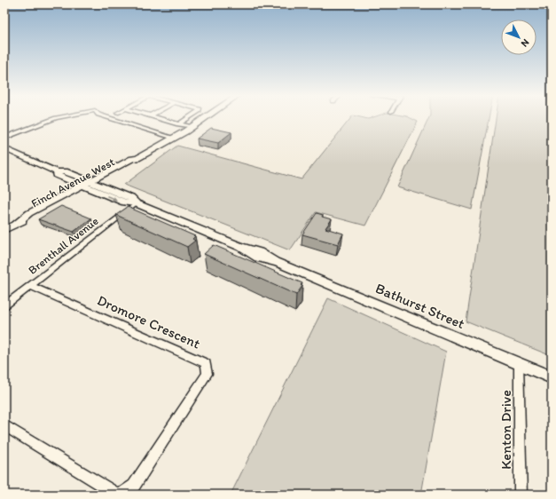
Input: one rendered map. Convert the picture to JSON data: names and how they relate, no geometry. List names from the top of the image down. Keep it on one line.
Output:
{"streets":{"main road":["Finch Avenue West","Bathurst Street"],"street":["Brenthall Avenue","Dromore Crescent","Kenton Drive"]},"crossings":[["Finch Avenue West","Bathurst Street"],["Brenthall Avenue","Bathurst Street"],["Brenthall Avenue","Dromore Crescent"],["Bathurst Street","Kenton Drive"]],"north":"bottom right"}
